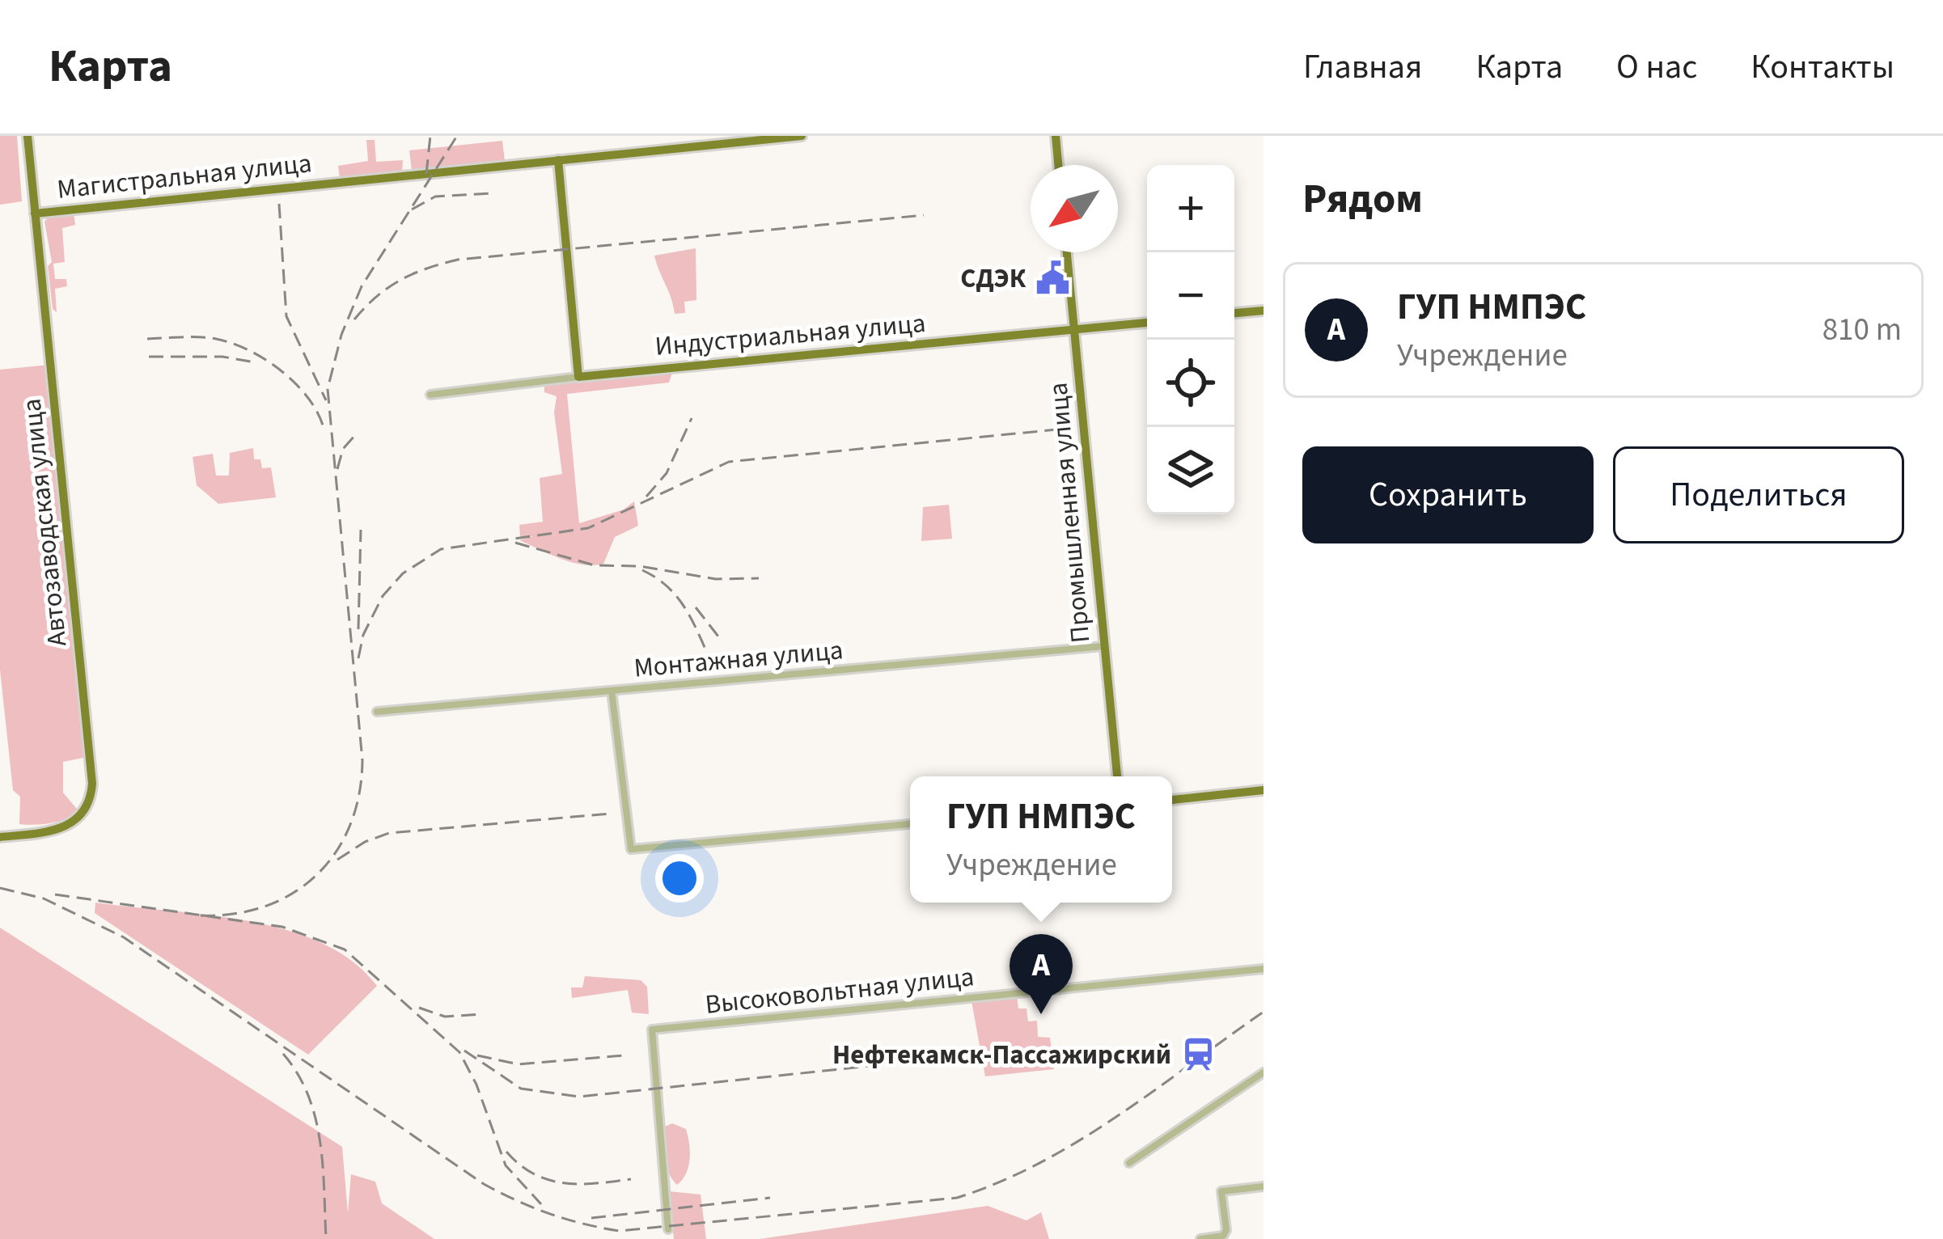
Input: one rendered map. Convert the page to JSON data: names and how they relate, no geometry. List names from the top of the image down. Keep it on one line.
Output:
{"streets":{"main road":["Магистральная улица","Индустриальная улица","Промышленная улица","Автозаводская улица"],"street":["Монтажная улица","Высоковольтная улица"]},"crossings":[["Магистральная улица","Автозаводская улица"],["Индустриальная улица","Промышленная улица"],["Промышленная улица","Монтажная улица"]],"places":{"public building":["СДЭК"],"station":["Нефтекамск-Пассажирский"]},"north":"bottom left","page":{"header":"Карта","nav":["Главная","Карта","О нас","Контакты"],"heading":"Рядом","map_buttons":["+","−"],"list":[{"mark":"A","name":"ГУП НМПЭС","note":"Учреждение","value":"810 m"}],"buttons":["Сохранить","Поделиться"],"popup":["ГУП НМПЭС","Учреждение"],"pins":"A"}}
